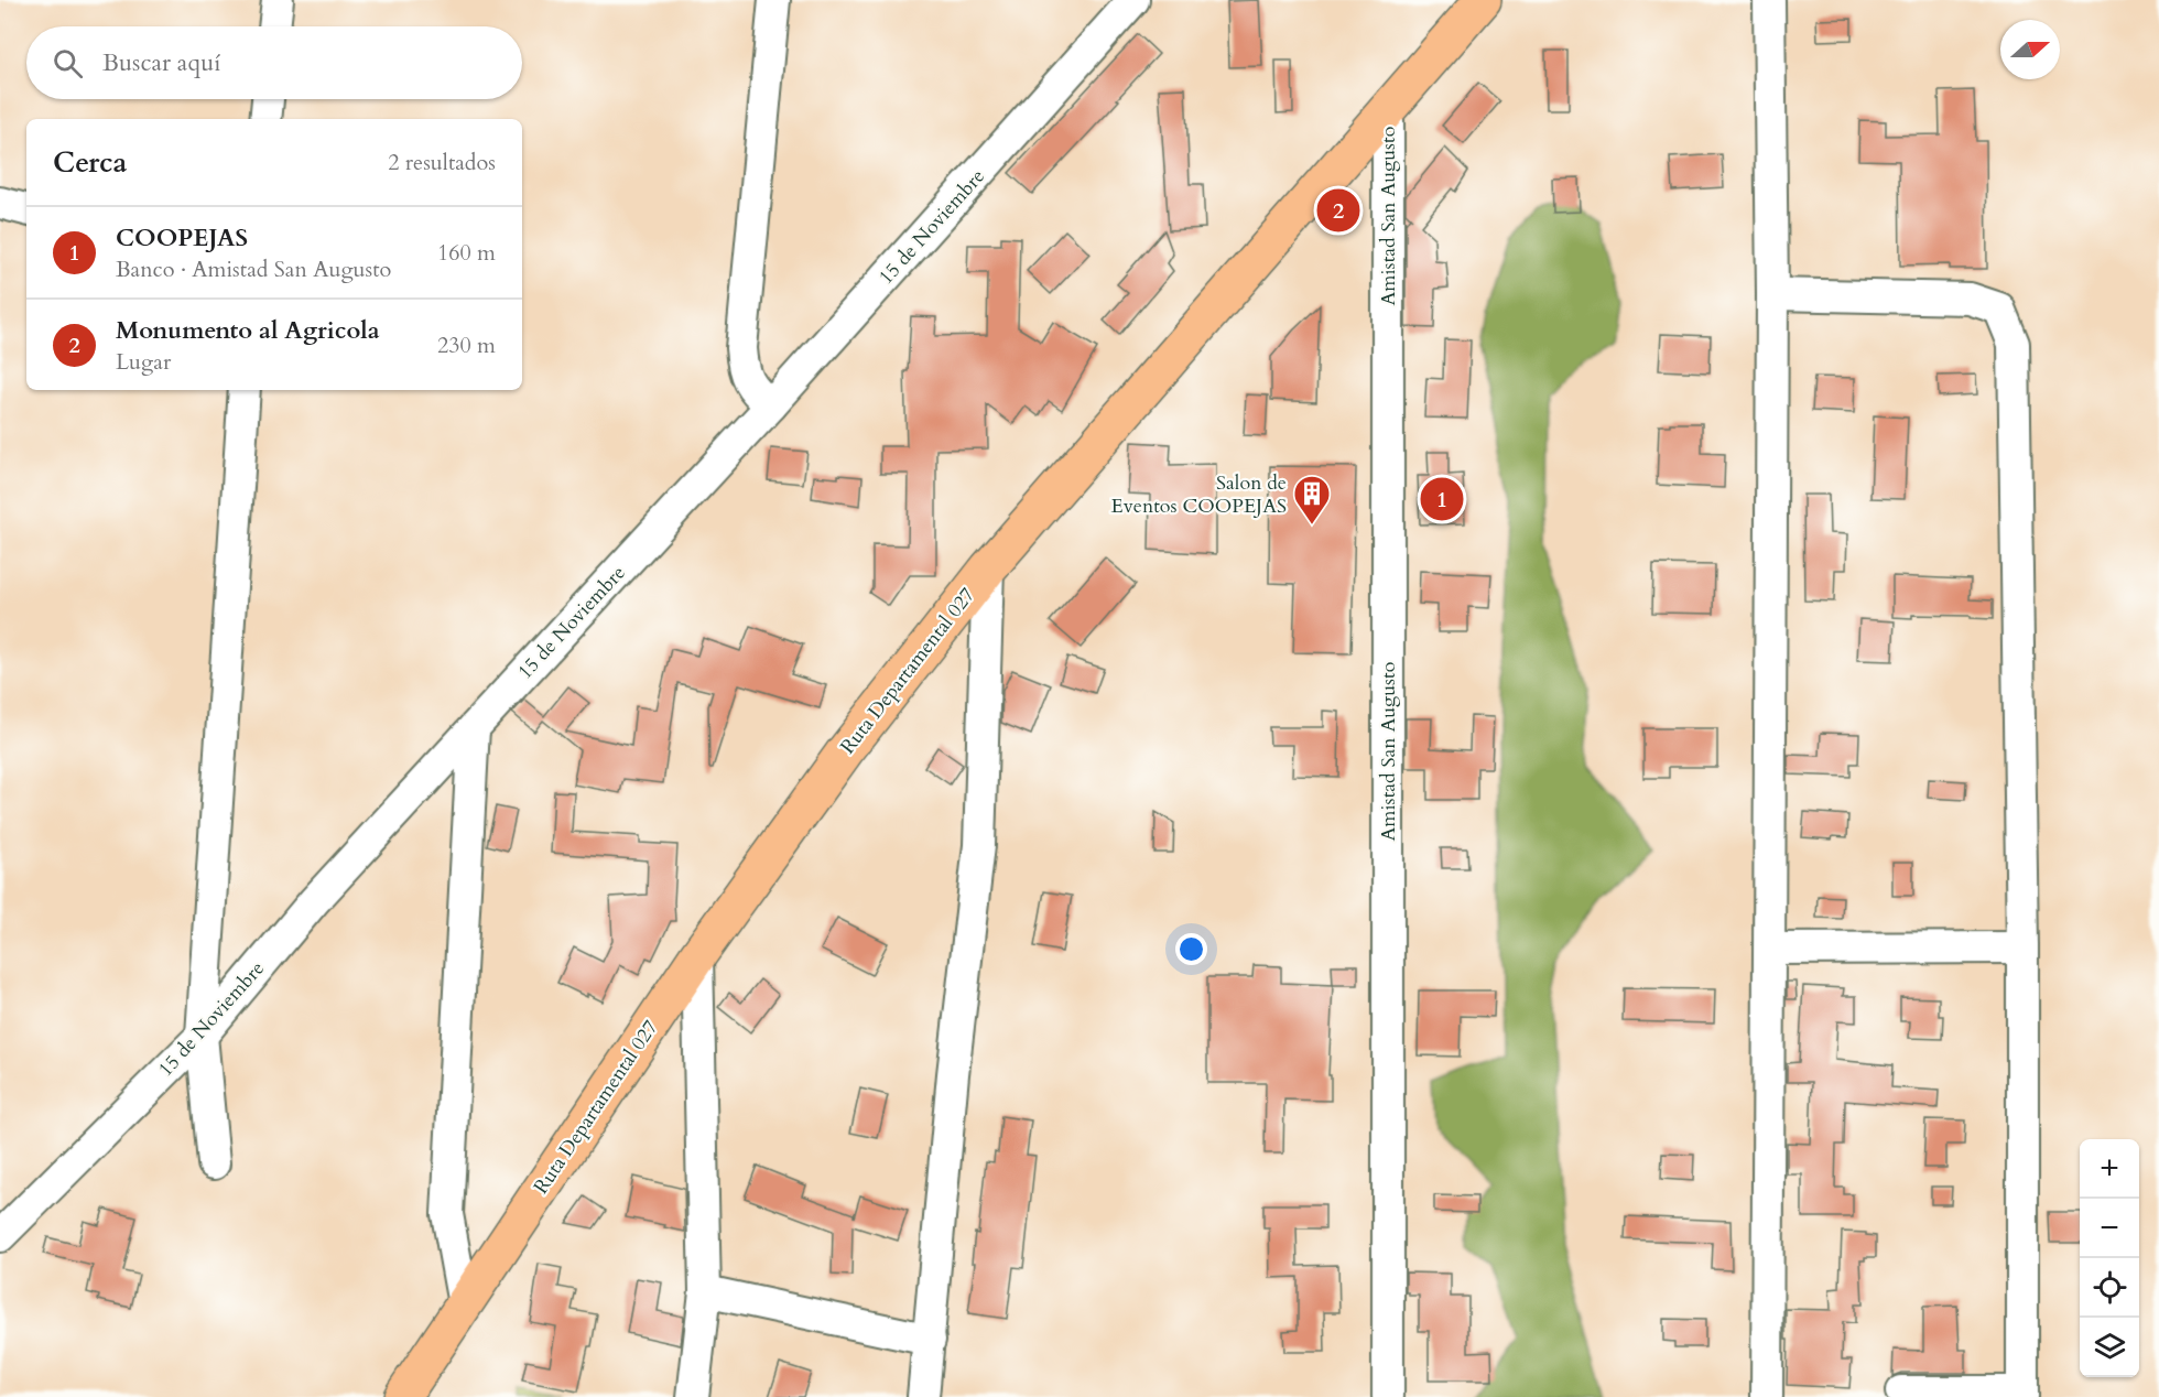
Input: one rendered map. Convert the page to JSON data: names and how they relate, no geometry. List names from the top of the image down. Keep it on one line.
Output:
{"streets":{"main road":["Ruta Departamental 027"],"street":["Amistad San Augusto","15 de Noviembre"]},"crossings":[["Amistad San Augusto","Ruta Departamental 027"]],"places":{"building":["Salon de Eventos COOPEJAS"]},"north":"right","page":{"search":"Buscar aquí","heading":["Cerca","2 resultados"],"pins":["2","1"],"list":[{"mark":"1","name":"COOPEJAS","note":"Banco · Amistad San Augusto","value":"160 m"},{"mark":"2","name":"Monumento al Agricola","note":"Lugar","value":"230 m"}],"map_buttons":["+","−"]}}
